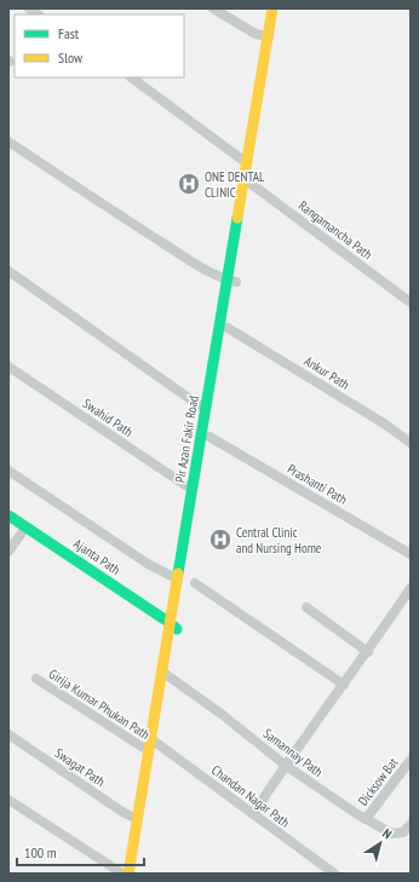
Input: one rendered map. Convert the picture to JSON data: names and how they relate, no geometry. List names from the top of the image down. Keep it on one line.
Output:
{"streets":{"main road":["Pir Azan Fakir Road","Ajanta Path"],"street":["Rangamancha Path","Ankur Path","Swahid Path","Prashanti Path","Girija Kumar Phukan Path","Samannay Path","Swagat Path","Dicksow Bat","Chandan Nagar Path"]},"crossings":[["Rangamancha Path","Pir Azan Fakir Road"],["Ankur Path","Pir Azan Fakir Road"],["Swahid Path","Pir Azan Fakir Road"],["Pir Azan Fakir Road","Prashanti Path"],["Pir Azan Fakir Road","Ajanta Path"],["Pir Azan Fakir Road","Girija Kumar Phukan Path"],["Pir Azan Fakir Road","Samannay Path"],["Pir Azan Fakir Road","Swagat Path"],["Pir Azan Fakir Road","Chandan Nagar Path"],["Samannay Path","Dicksow Bat"]],"places":{"hospital":["ONE DENTAL CLINIC","Central Clinic and Nursing Home"]},"legend":["Fast","Slow"],"scale_bar":"100 m","north":"top right"}
